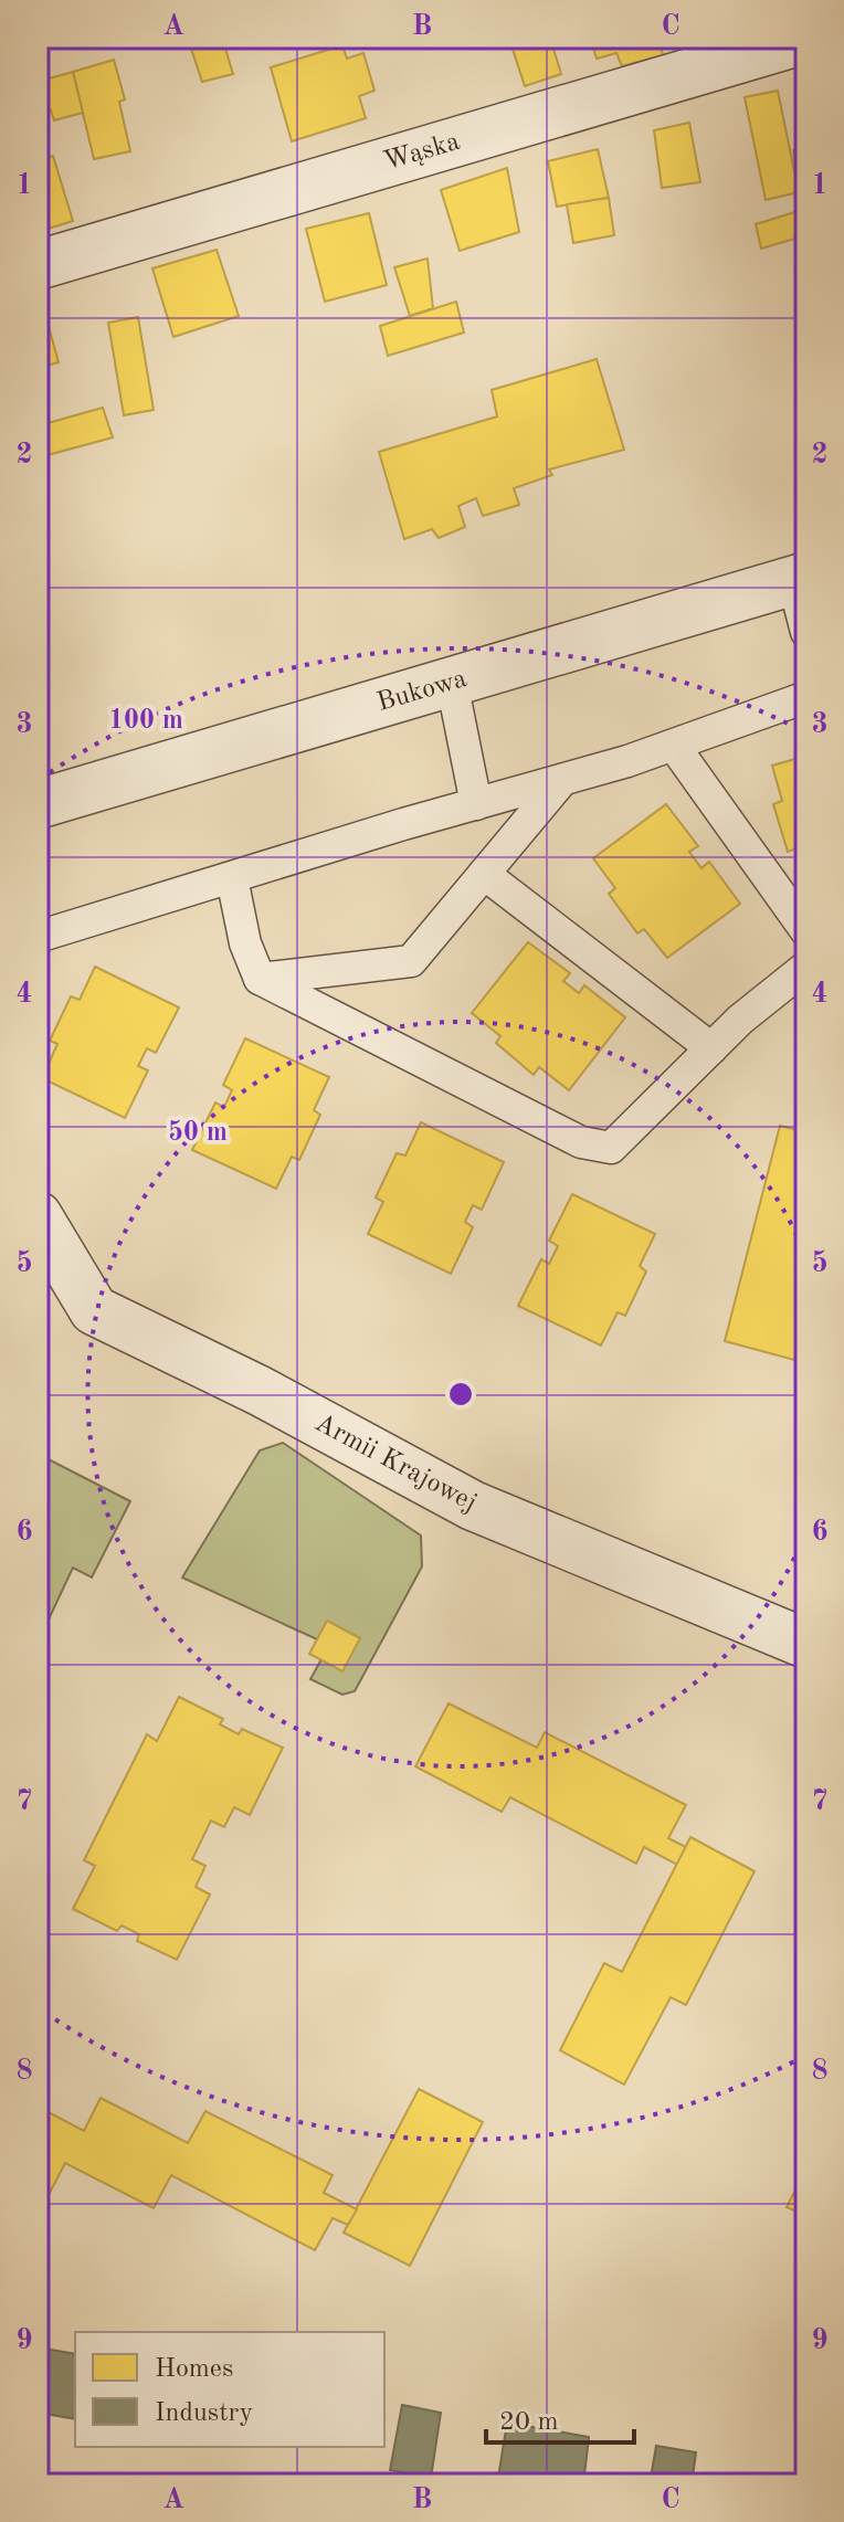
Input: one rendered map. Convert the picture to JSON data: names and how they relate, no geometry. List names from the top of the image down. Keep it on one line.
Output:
{"streets":{"street":["Wąska","Bukowa","Armii Krajowej"]},"legend":["Homes","Industry"],"scale_bar":"20 m","grid":{"columns":["A","B","C"],"rows":["1","2","3","4","5","6","7","8","9"]},"rings":["100 m","50 m"]}
